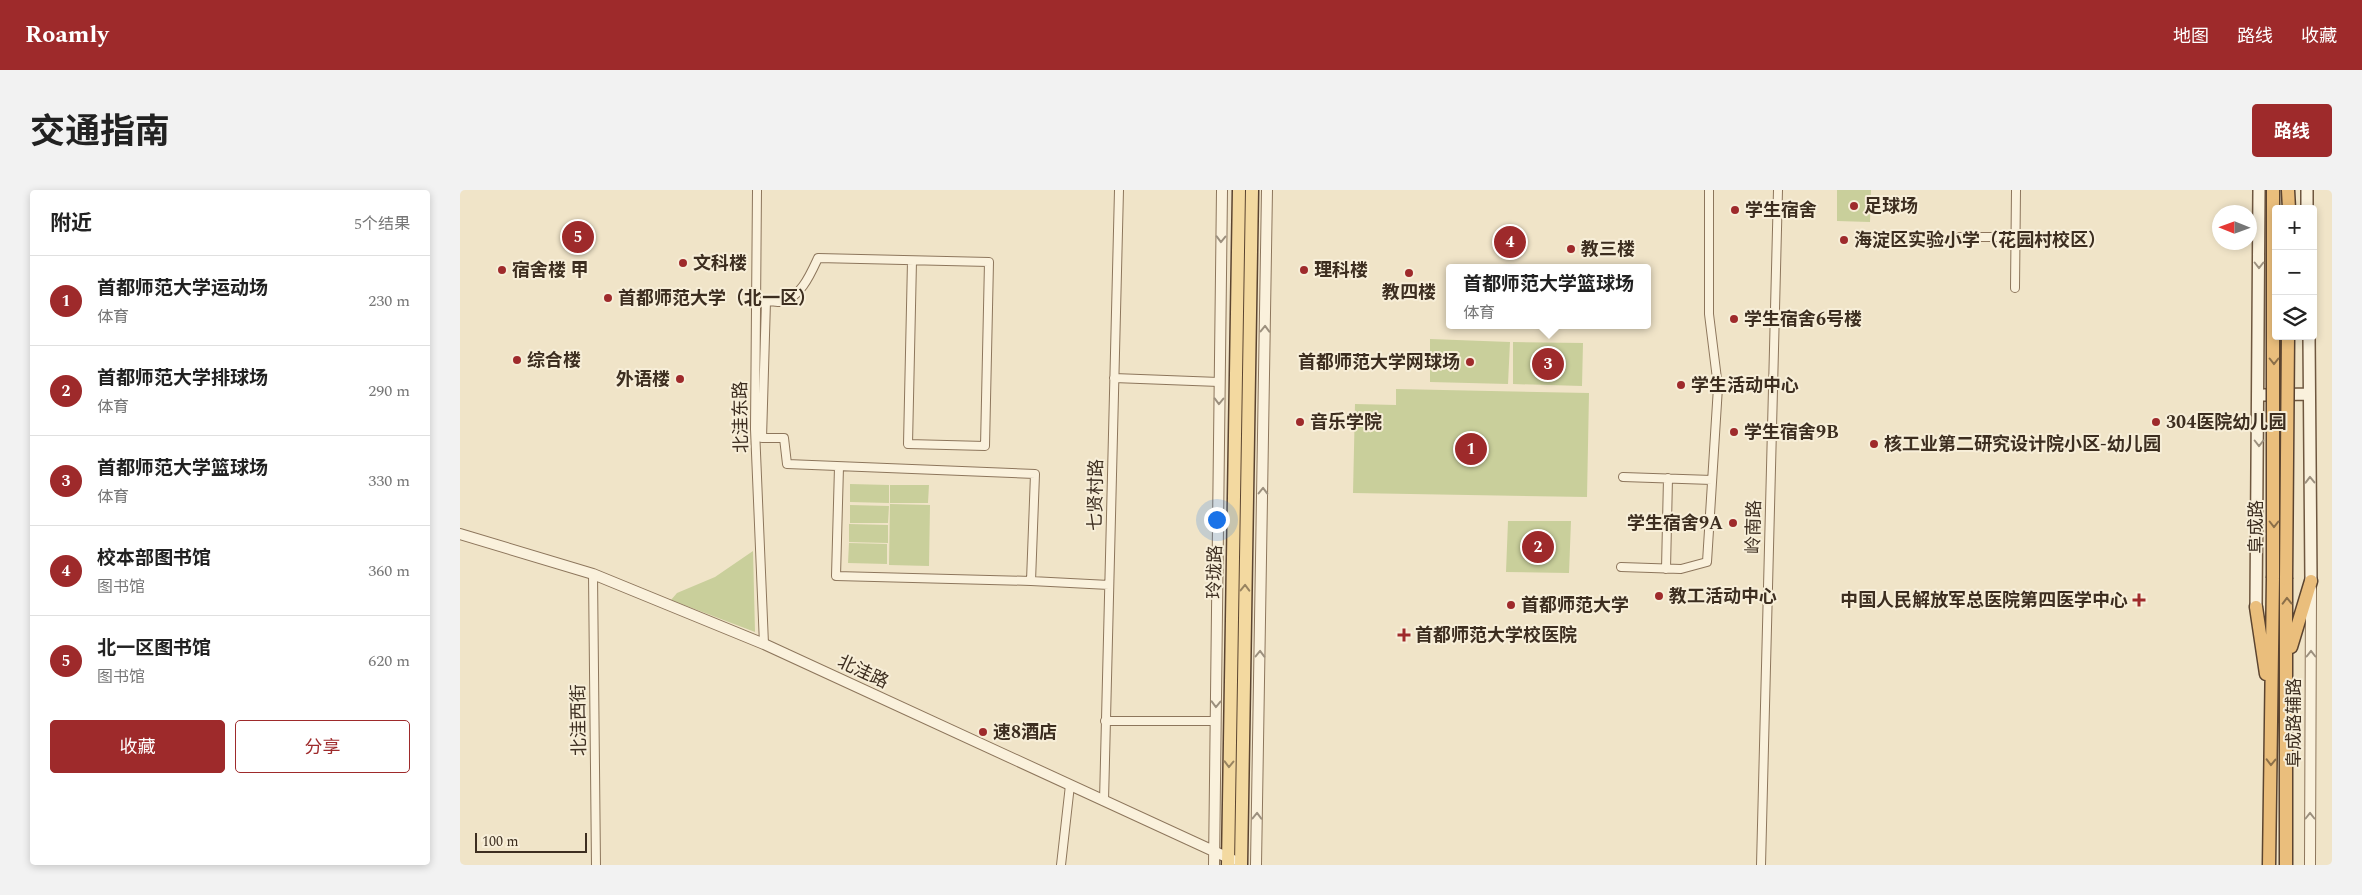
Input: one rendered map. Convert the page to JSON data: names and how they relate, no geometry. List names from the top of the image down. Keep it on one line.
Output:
{"streets":{"highway":["阜成路"],"main road":["玲珑路"],"street":["北洼东路","七贤村路","岭南路","北洼路","北洼西街","阜成路辅路"]},"crossings":[["北洼东路","北洼路"],["七贤村路","北洼路"],["玲珑路","北洼路"],["北洼路","北洼西街"]],"one_way":["阜成路辅路"],"places":{"other":["足球场","学生宿舍","海淀区实验小学（花园村校区）","教三楼","文科楼","宿舍楼 甲","理科楼","教四楼","首都师范大学（北一区）","学生宿舍6号楼","综合楼","首都师范大学网球场","外语楼","学生活动中心","音乐学院","304医院幼儿园","学生宿舍9B","核工业第二研究设计院小区-幼儿园","学生宿舍9A","教工活动中心","首都师范大学","速8酒店"],"health":["中国人民解放军总医院第四医学中心","首都师范大学校医院"]},"scale_bar":"100 m","north":"left","page":{"header":"Roamly","nav":["地图","路线","收藏"],"title":"交通指南","buttons":["路线",["收藏","分享"]],"heading":["附近","5个结果"],"map_buttons":["+","−"],"pins":["5","4","3","1","2"],"list":[{"mark":"1","name":"首都师范大学运动场","note":"体育","value":"230 m"},{"mark":"2","name":"首都师范大学排球场","note":"体育","value":"290 m"},{"mark":"3","name":"首都师范大学篮球场","note":"体育","value":"330 m"},{"mark":"4","name":"校本部图书馆","note":"图书馆","value":"360 m"},{"mark":"5","name":"北一区图书馆","note":"图书馆","value":"620 m"}],"popup":["首都师范大学篮球场","体育"],"scale":"100 m"}}
